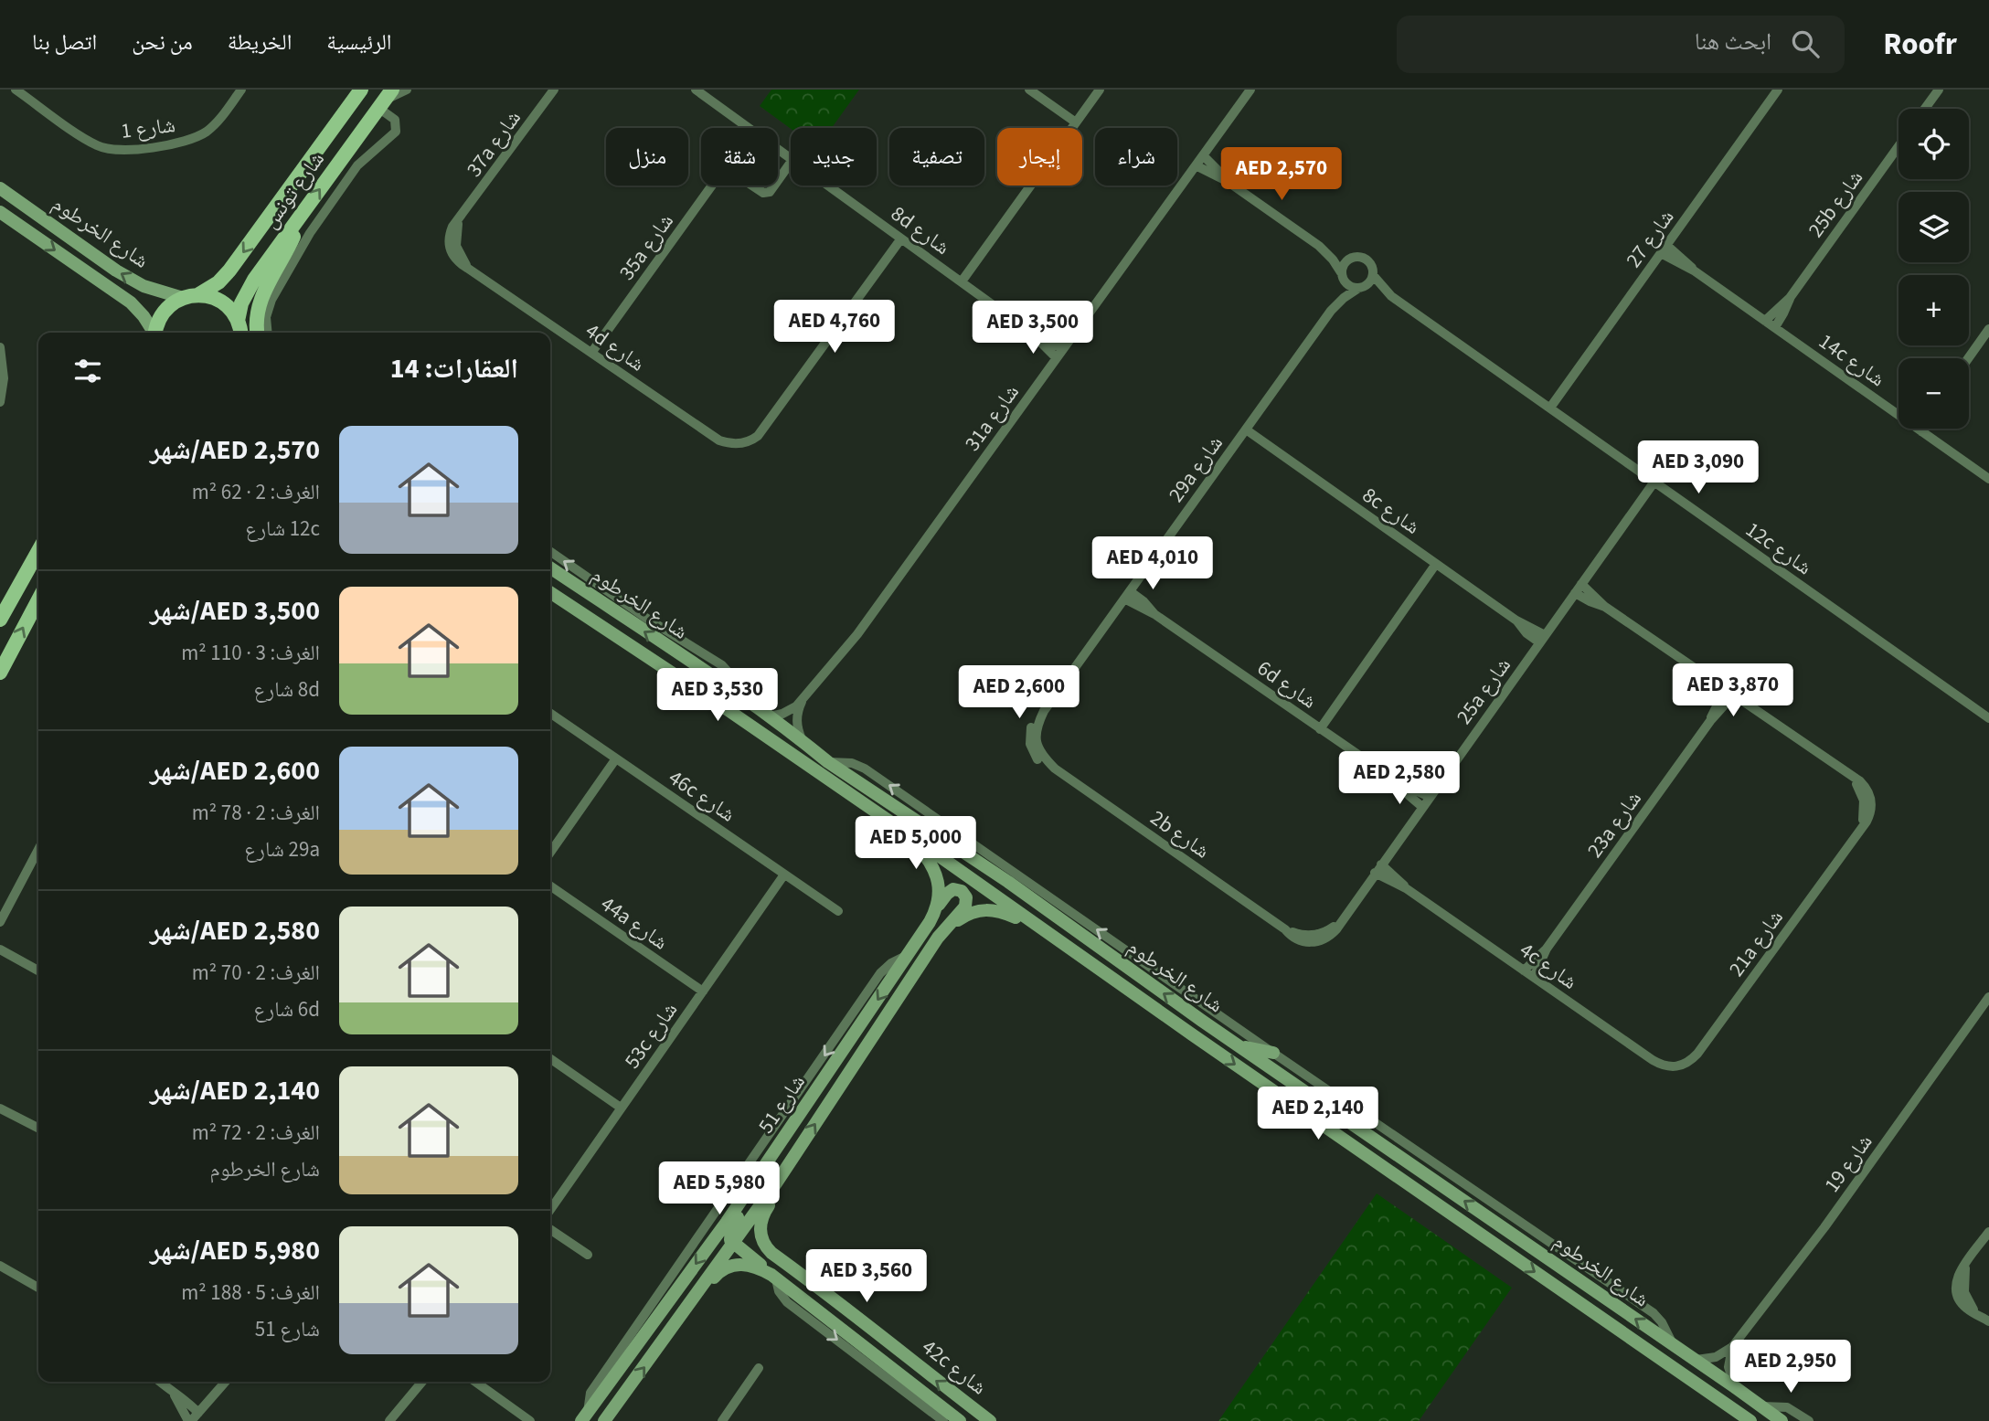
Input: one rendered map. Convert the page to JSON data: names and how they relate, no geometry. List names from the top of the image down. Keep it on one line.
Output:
{"streets":{"main road":["شارع تونس","شارع الخرطوم","شارع 51","42c شارع"],"street":["شارع 1","37a شارع","25b شارع","8d شارع","شارع 27","35a شارع","4d شارع","14c شارع","31a شارع","29a شارع","8c شارع","12c شارع","6d شارع","25a شارع","46c شارع","23a شارع","2b شارع","44a شارع","21a شارع","4c شارع","53c شارع","شارع 19"]},"crossings":[["37a شارع","4d شارع"],["شارع تونس","شارع الخرطوم"],["25b شارع","14c شارع"],["8d شارع","4d شارع"],["8d شارع","31a شارع"],["شارع الخرطوم","31a شارع"],["شارع الخرطوم","شارع 51"],["شارع الخرطوم","شارع 19"],["شارع 27","14c شارع"],["شارع 27","12c شارع"],["35a شارع","4d شارع"],["29a شارع","8c شارع"],["29a شارع","12c شارع"],["29a شارع","6d شارع"],["29a شارع","2b شارع"],["8c شارع","25a شارع"],["12c شارع","25a شارع"],["6d شارع","25a شارع"],["25a شارع","2b شارع"],["25a شارع","4c شارع"],["46c شارع","53c شارع"],["23a شارع","21a شارع"],["23a شارع","4c شارع"],["44a شارع","53c شارع"],["21a شارع","4c شارع"],["شارع 51","42c شارع"]],"page":{"header":"Roofr","search":"ابحث هنا","nav":["الرئيسية","الخريطة","من نحن","اتصل بنا"],"map_buttons":["+","−"],"chip":["شراء","إيجار","تصفية","جديد","شقة","منزل"],"price":["AED 2,570","AED 4,760","AED 3,500","AED 3,090","AED 4,010","AED 3,870","AED 2,600","AED 3,530","AED 2,580","AED 5,000","AED 2,140","AED 5,980","AED 3,560","AED 2,950"],"heading":"العقارات: 14","list":[{"name":"AED 2,570/شهر","note":"الغرف: 2 · 62 m² · 12c شارع"},{"name":"AED 3,500/شهر","note":"الغرف: 3 · 110 m² · 8d شارع"},{"name":"AED 2,600/شهر","note":"الغرف: 2 · 78 m² · 29a شارع"},{"name":"AED 2,580/شهر","note":"الغرف: 2 · 70 m² · 6d شارع"},{"name":"AED 2,140/شهر","note":"الغرف: 2 · 72 m² · شارع الخرطوم"},{"name":"AED 5,980/شهر","note":"الغرف: 5 · 188 m² · شارع 51"}]}}
